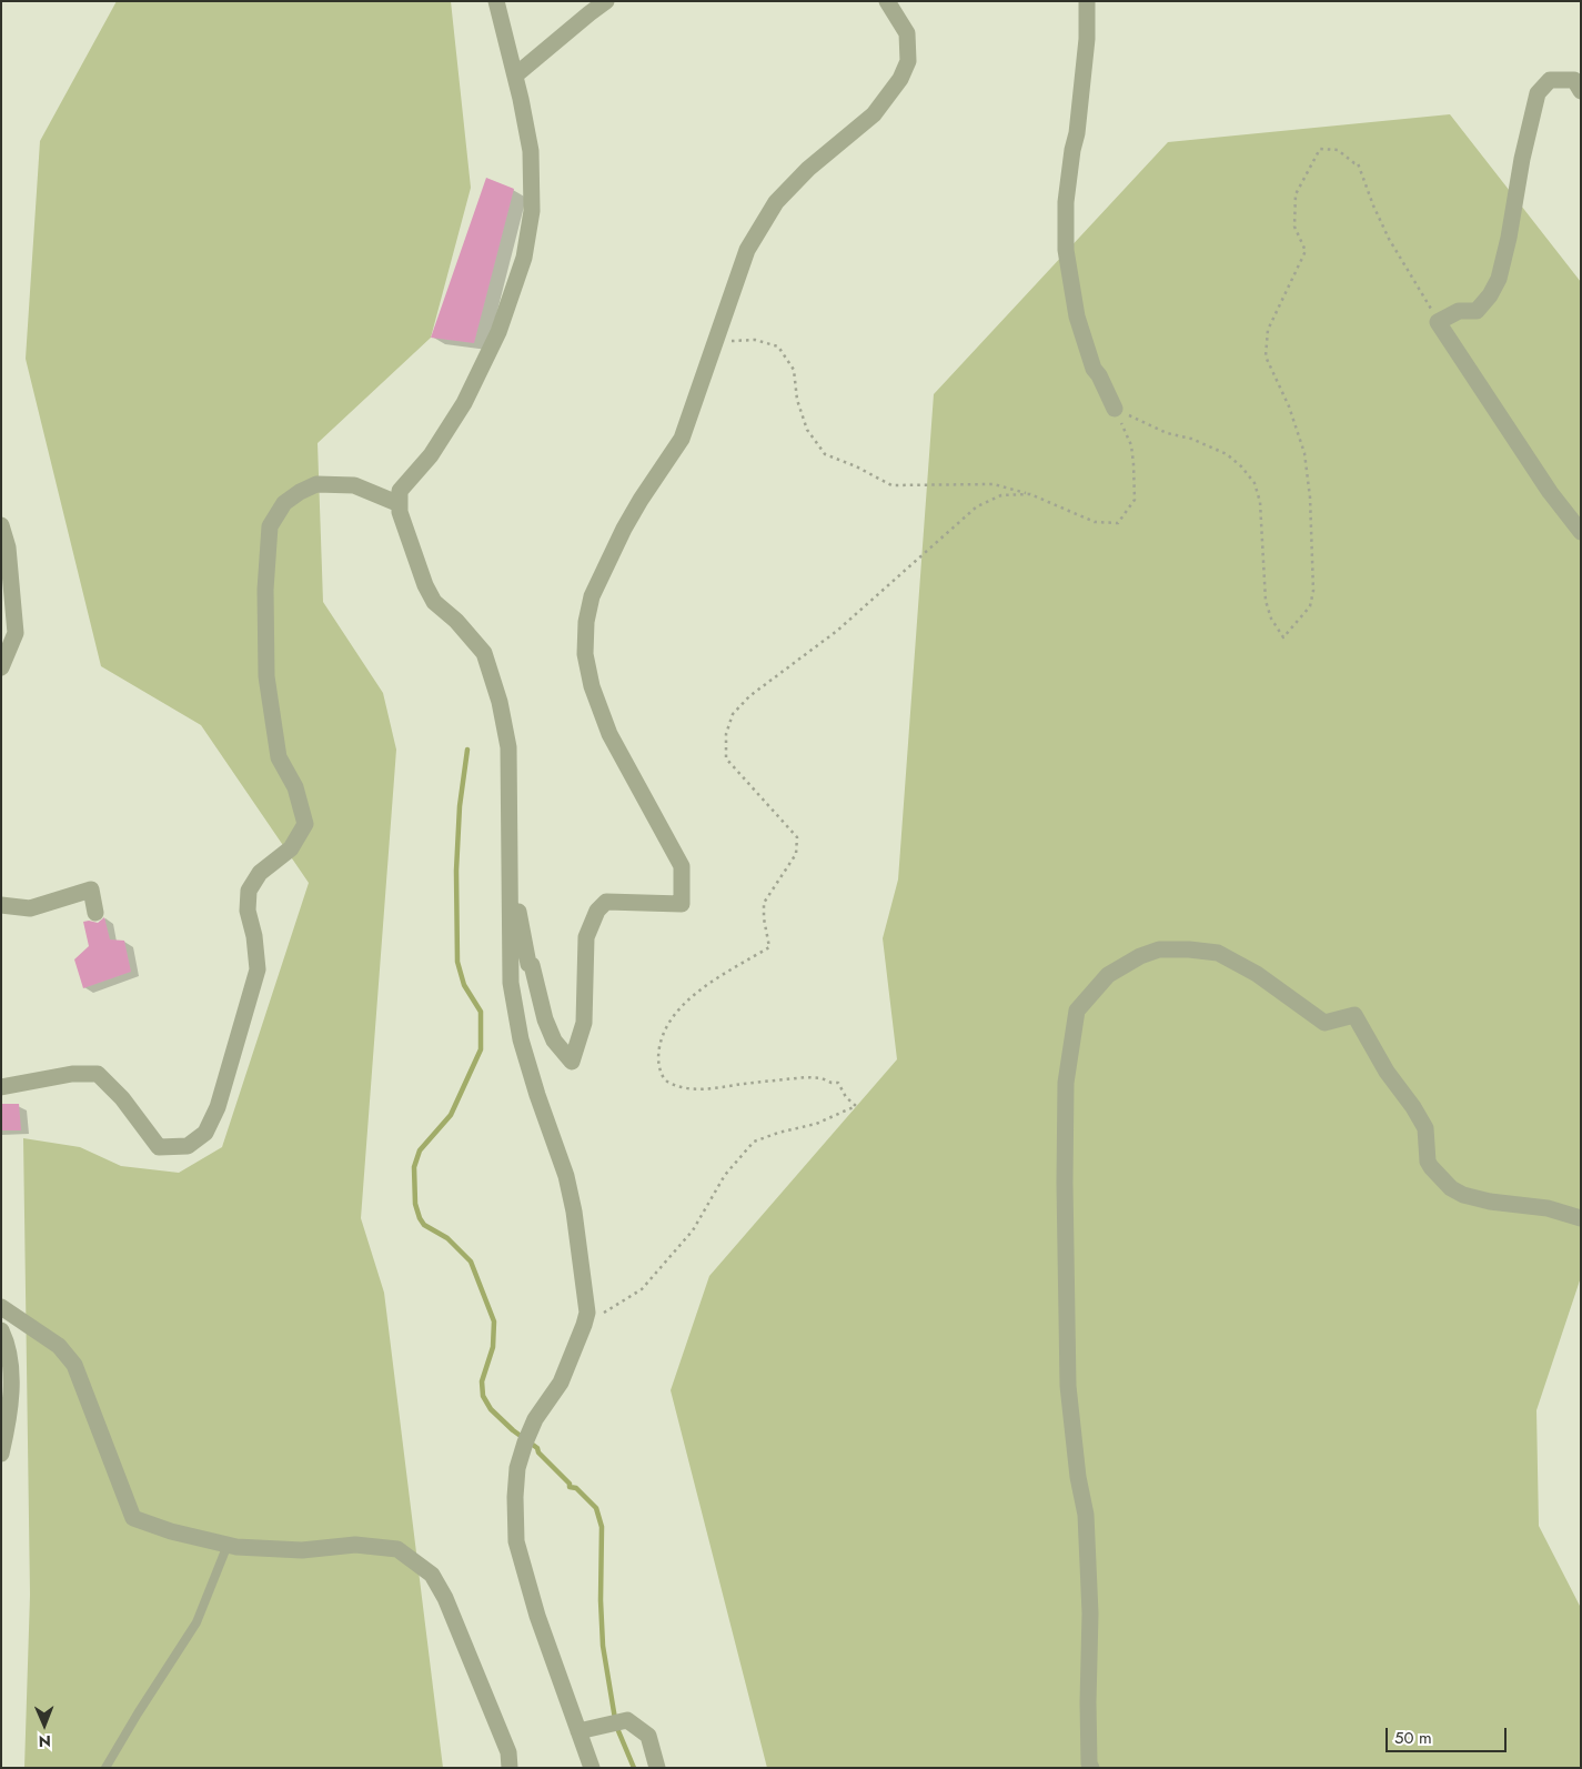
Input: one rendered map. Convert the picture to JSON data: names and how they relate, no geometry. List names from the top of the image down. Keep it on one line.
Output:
{"scale_bar":"50 m","north":"bottom"}
